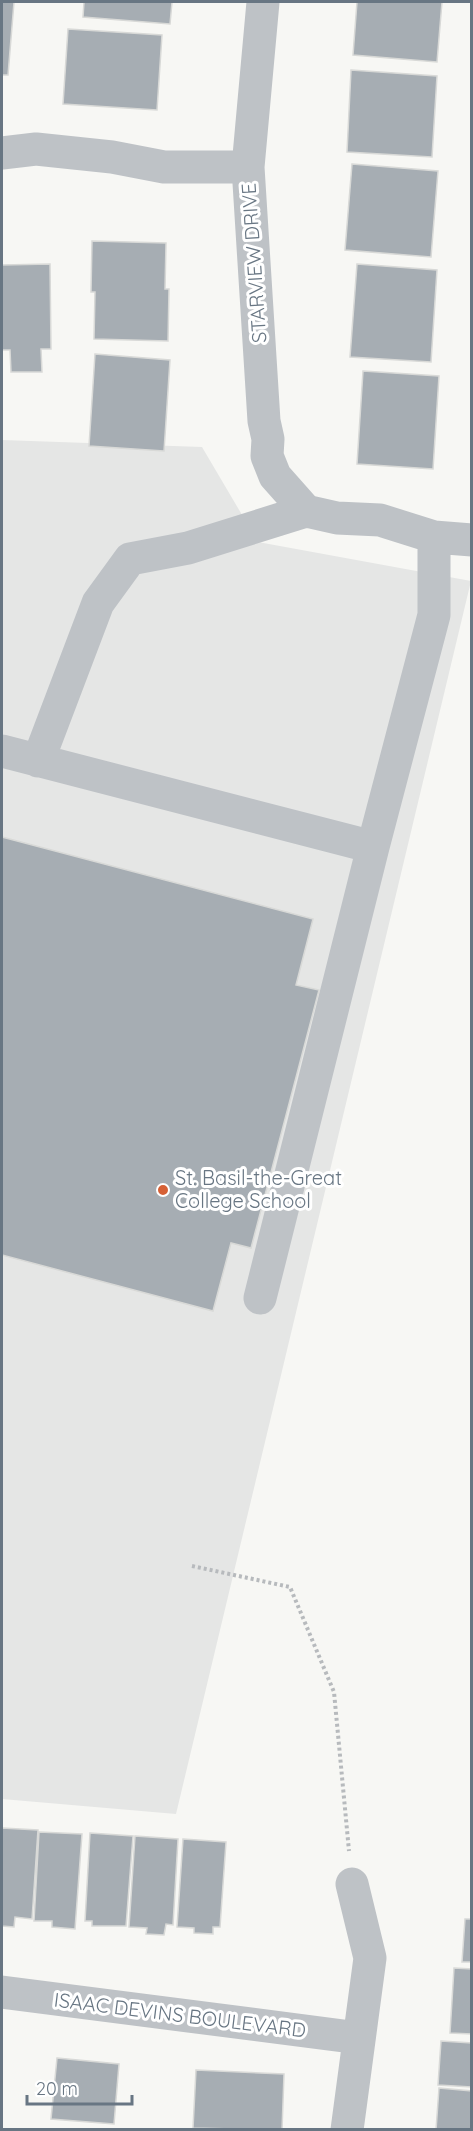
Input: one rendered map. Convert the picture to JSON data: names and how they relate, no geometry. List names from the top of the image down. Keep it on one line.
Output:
{"streets":{"street":["STARVIEW DRIVE","ISAAC DEVINS BOULEVARD"]},"places":["St. Basil-the-Great College School"],"scale_bar":"20 m"}
